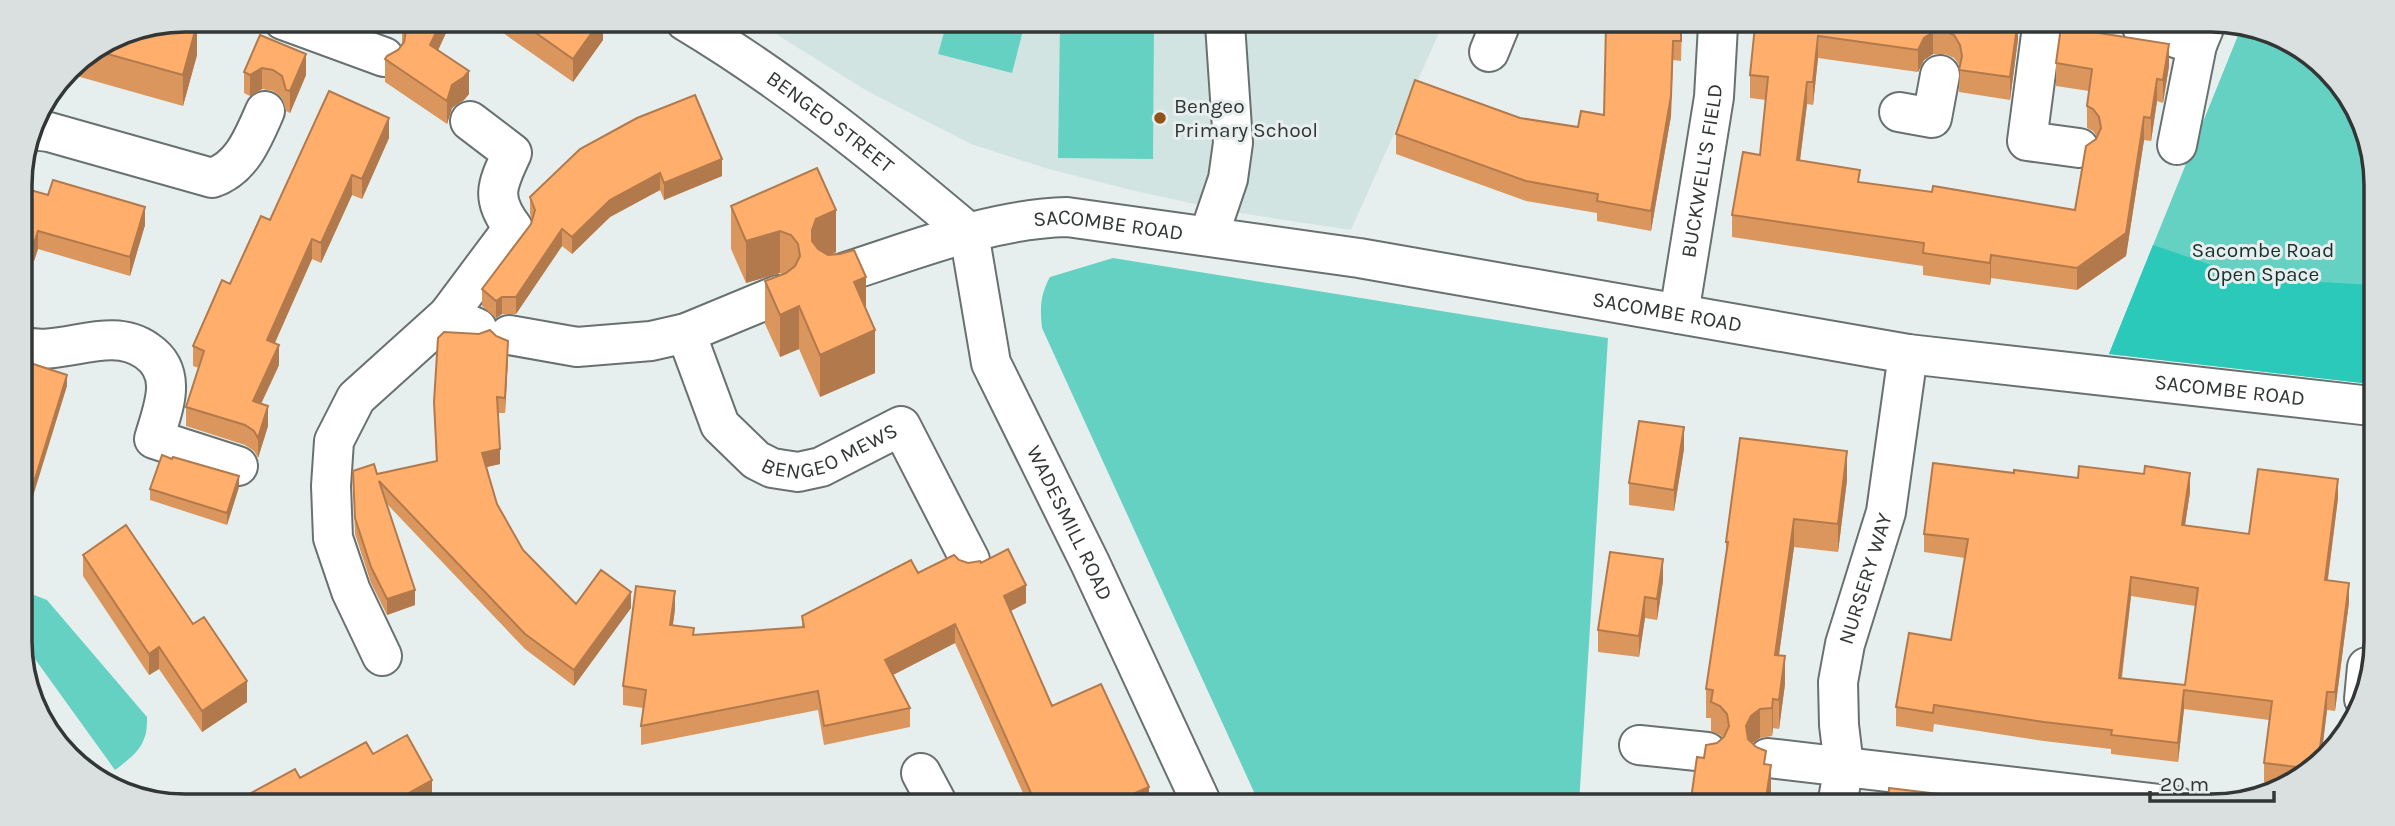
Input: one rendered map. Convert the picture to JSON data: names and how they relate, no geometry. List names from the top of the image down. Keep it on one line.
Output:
{"streets":{"street":["BENGEO STREET","BUCKWELL'S FIELD","SACOMBE ROAD","BENGEO MEWS","WADESMILL ROAD","NURSERY WAY"]},"crossings":[["BENGEO STREET","SACOMBE ROAD"],["BENGEO STREET","WADESMILL ROAD"],["BUCKWELL'S FIELD","SACOMBE ROAD"],["SACOMBE ROAD","WADESMILL ROAD"],["SACOMBE ROAD","NURSERY WAY"]],"parks":["Sacombe Road Open Space"],"places":["Bengeo Primary School"],"scale_bar":"20 m"}
